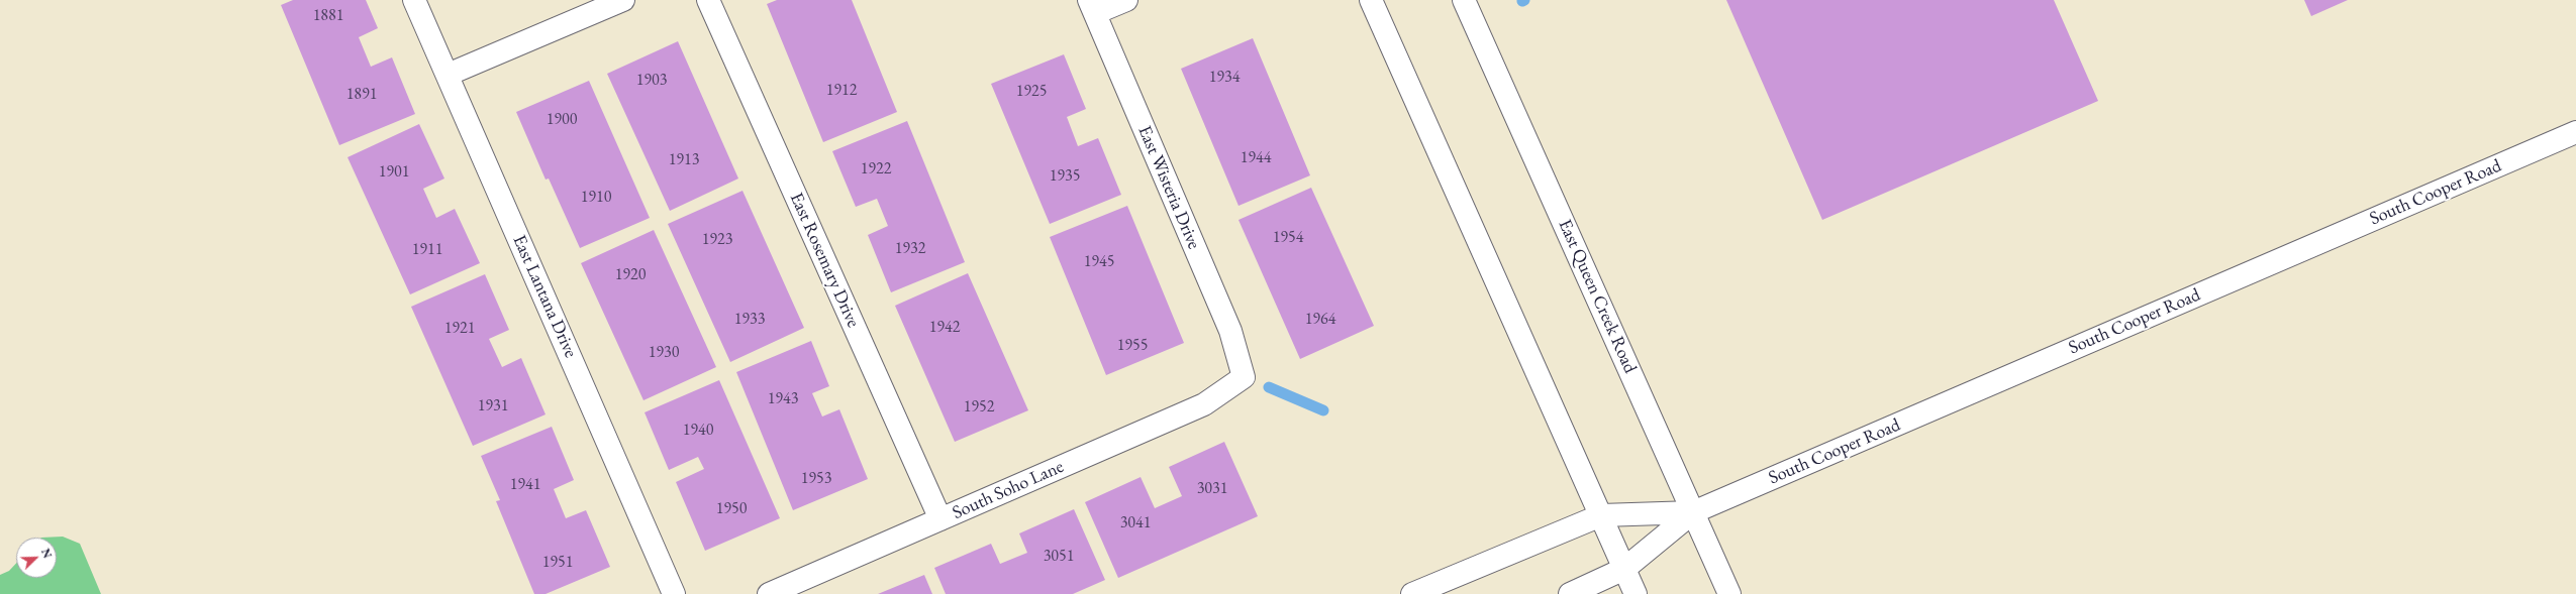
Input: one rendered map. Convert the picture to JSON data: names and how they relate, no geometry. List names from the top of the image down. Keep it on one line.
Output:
{"streets":{"street":["East Wisteria Drive","South Cooper Road","East Rosemary Drive","East Lantana Drive","East Queen Creek Road","South Soho Lane"]},"crossings":[["East Wisteria Drive","South Soho Lane"],["South Cooper Road","East Queen Creek Road"],["East Rosemary Drive","South Soho Lane"]],"house_numbers":["1881","1934","1903","1912","1925","1891","1900","1944","1913","1922","1901","1935","1910","1954","1923","1932","1911","1945","1920","1933","1964","1942","1921","1955","1930","1943","1931","1952","1940","1953","1941","3031","1950","3041","3051","1951"],"north":"top right"}
